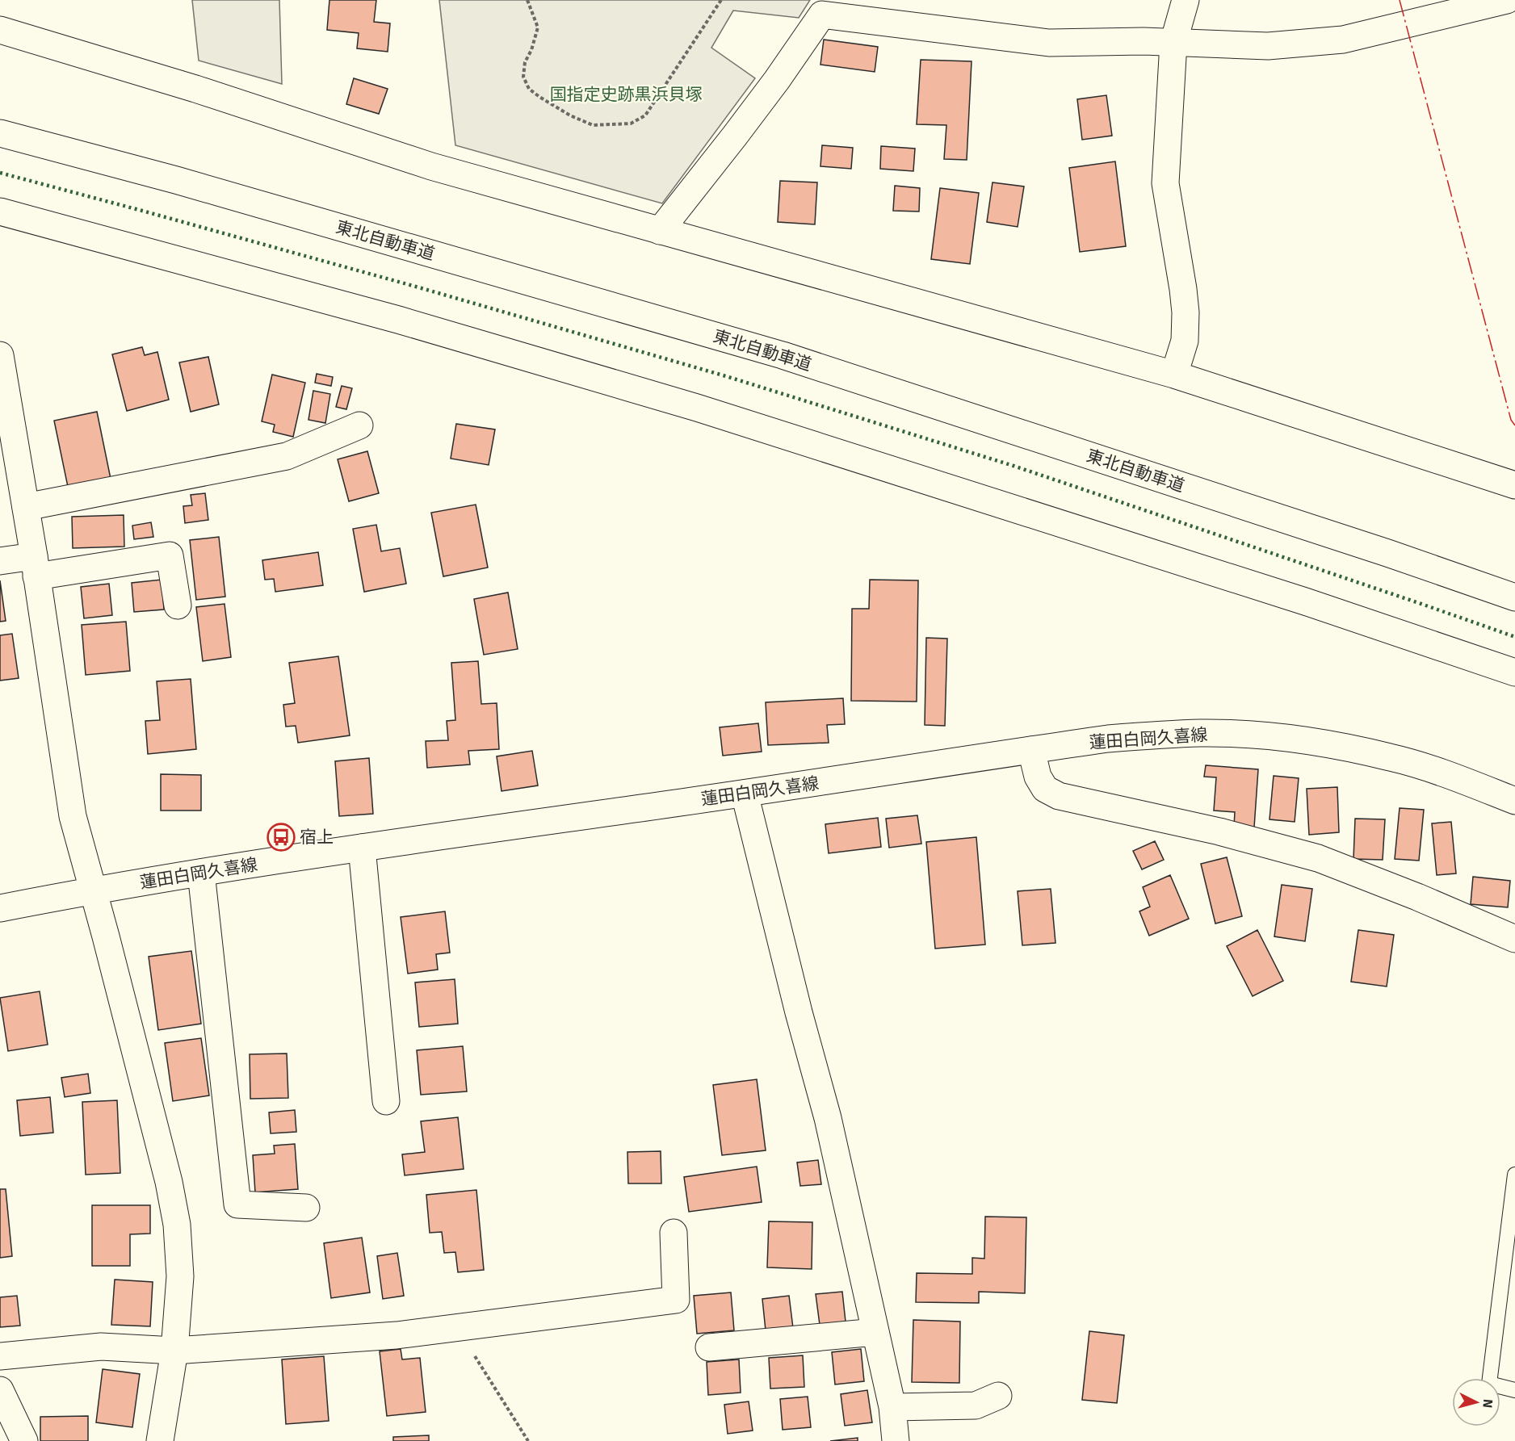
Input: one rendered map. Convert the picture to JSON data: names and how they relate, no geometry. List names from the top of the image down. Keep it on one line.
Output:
{"streets":{"main road":["東北自動車道","蓮田白岡久喜線"]},"parks":["国指定史跡黒浜貝塚"],"places":{"bus stop":["宿上"]},"north":"right"}
